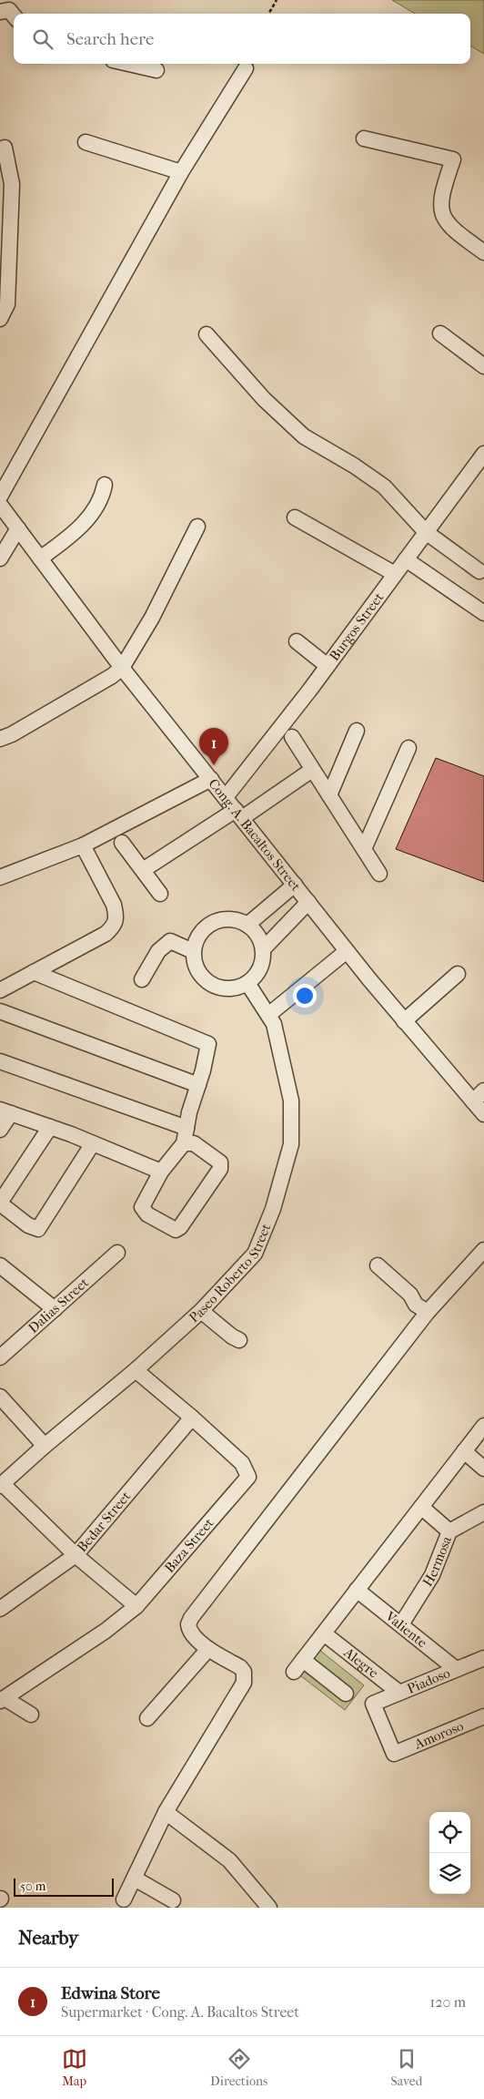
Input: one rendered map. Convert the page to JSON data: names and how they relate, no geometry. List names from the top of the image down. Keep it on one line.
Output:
{"streets":{"street":["Burgos Street","Cong. A. Bacaltos Street","Paseo Roberto Street","Dalias Street","Bedar Street","Baza Street","Hermosa","Valiente","Alegre","Piadoso","Amoroso"]},"crossings":[["Burgos Street","Cong. A. Bacaltos Street"],["Paseo Roberto Street","Baza Street"],["Bedar Street","Baza Street"],["Hermosa","Valiente"],["Valiente","Piadoso"],["Alegre","Piadoso"],["Piadoso","Amoroso"]],"scale_bar":"50 m","page":{"search":"Search here","pins":"1","scale":"50 m","heading":"Nearby","list":[{"mark":"1","name":"Edwina Store","note":"Supermarket · Cong. A. Bacaltos Street","value":"120 m"}],"nav":["Map","Directions","Saved"]}}
